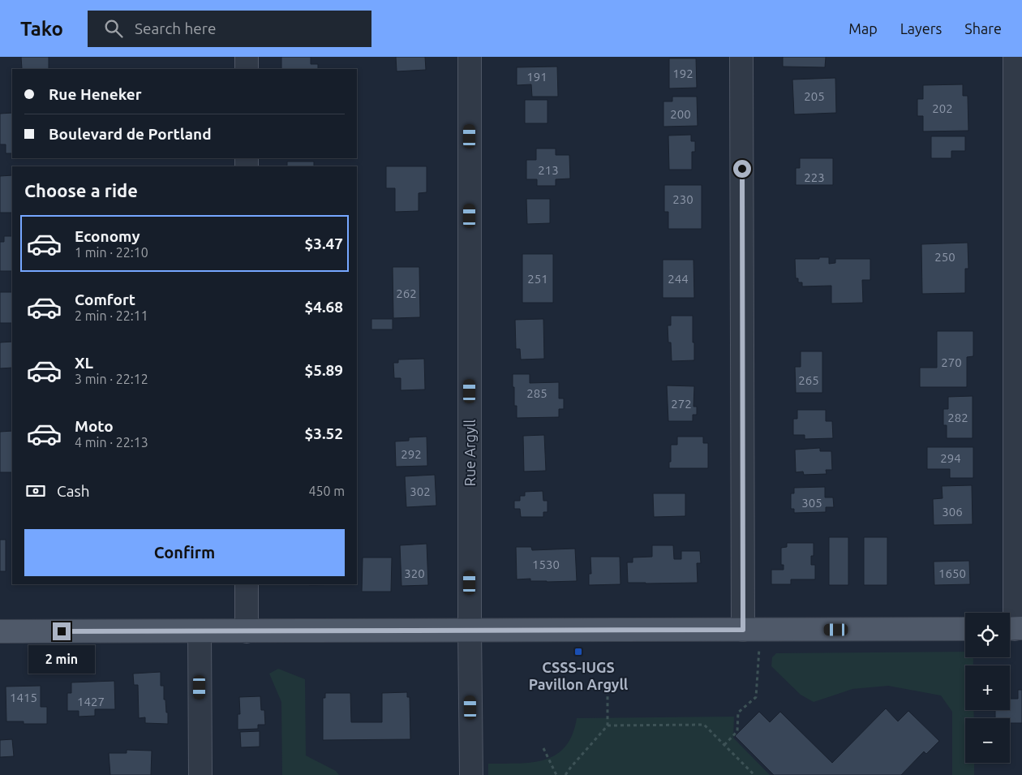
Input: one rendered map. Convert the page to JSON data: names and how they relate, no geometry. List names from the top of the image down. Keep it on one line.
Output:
{"streets":{"street":["Rue Argyll"]},"places":{"transit":["CSSS-IUGS Pavillon Argyll"]},"house_numbers":["192","191","205","202","200","213","223","230","250","251","244","262","270","265","285","272","282","292","294","302","305","306","1530","320","1650","1415","1427"],"page":{"header":"Tako","search":"Search here","nav":["Map","Layers","Share"],"banner":["Rue Heneker","Boulevard de Portland"],"heading":"Choose a ride","list":[{"name":"Economy","note":"1 min · 22:10","value":"$3.47"},{"name":"Comfort","note":"2 min · 22:11","value":"$4.68"},{"name":"XL","note":"3 min · 22:12","value":"$5.89"},{"name":"Moto","note":"4 min · 22:13","value":"$3.52"}],"pay":["Cash","450 m"],"buttons":"Confirm","map_buttons":["+","−"],"bubble":"2 min"}}
